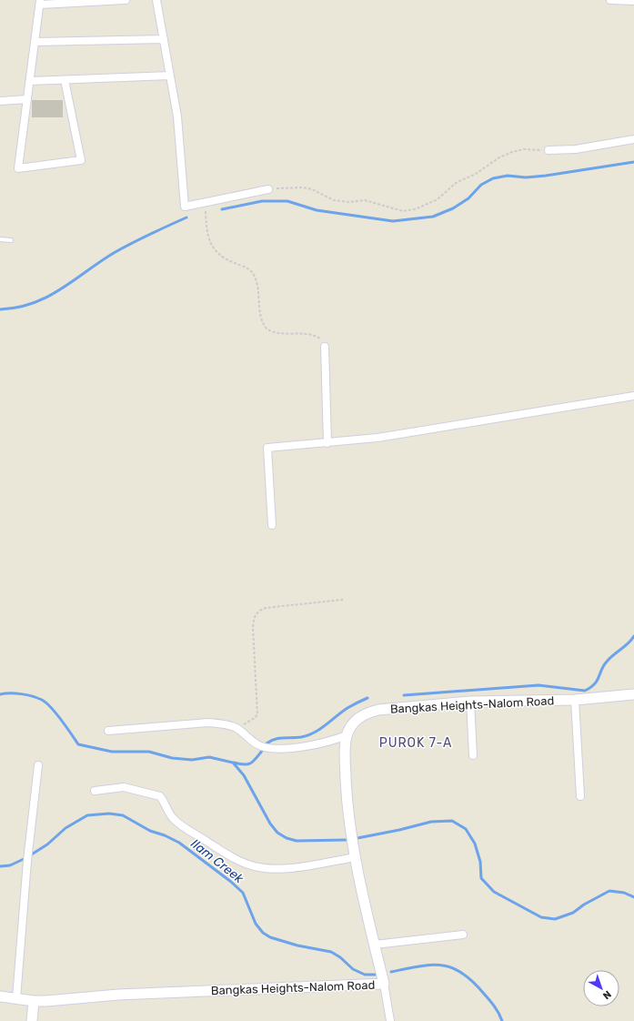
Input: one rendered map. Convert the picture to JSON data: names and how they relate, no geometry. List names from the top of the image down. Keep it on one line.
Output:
{"streets":{"street":["Bangkas Heights-Nalom Road"]},"districts":["PUROK 7-A"],"water":["Ilam Creek"],"north":"bottom right"}
